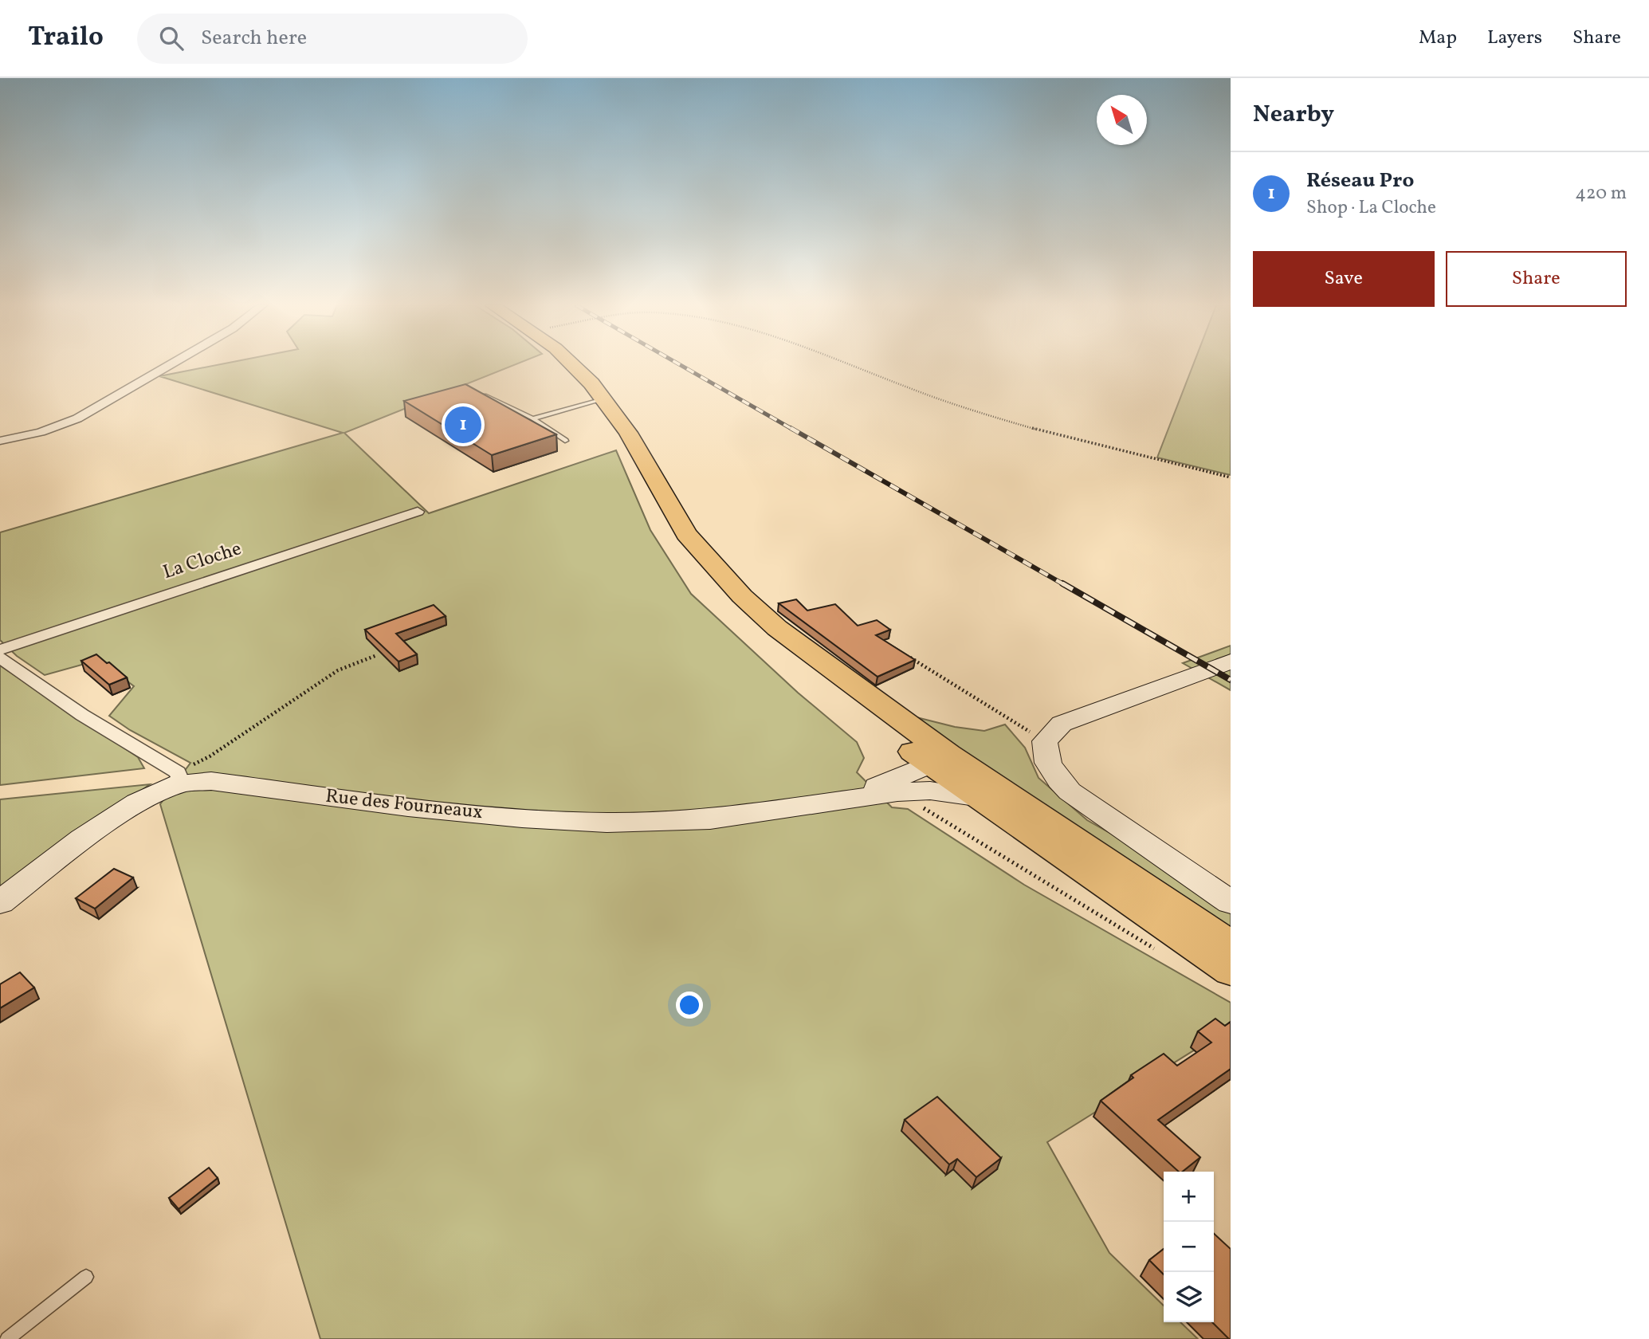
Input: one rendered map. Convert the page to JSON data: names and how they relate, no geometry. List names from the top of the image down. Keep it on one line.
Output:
{"streets":{"street":["La Cloche","Rue des Fourneaux"]},"north":"top left","page":{"header":"Trailo","search":"Search here","nav":["Map","Layers","Share"],"heading":"Nearby","list":[{"mark":"1","name":"Réseau Pro","note":"Shop · La Cloche","value":"420 m"}],"buttons":["Save","Share"],"pins":"1","map_buttons":["+","−"]}}
